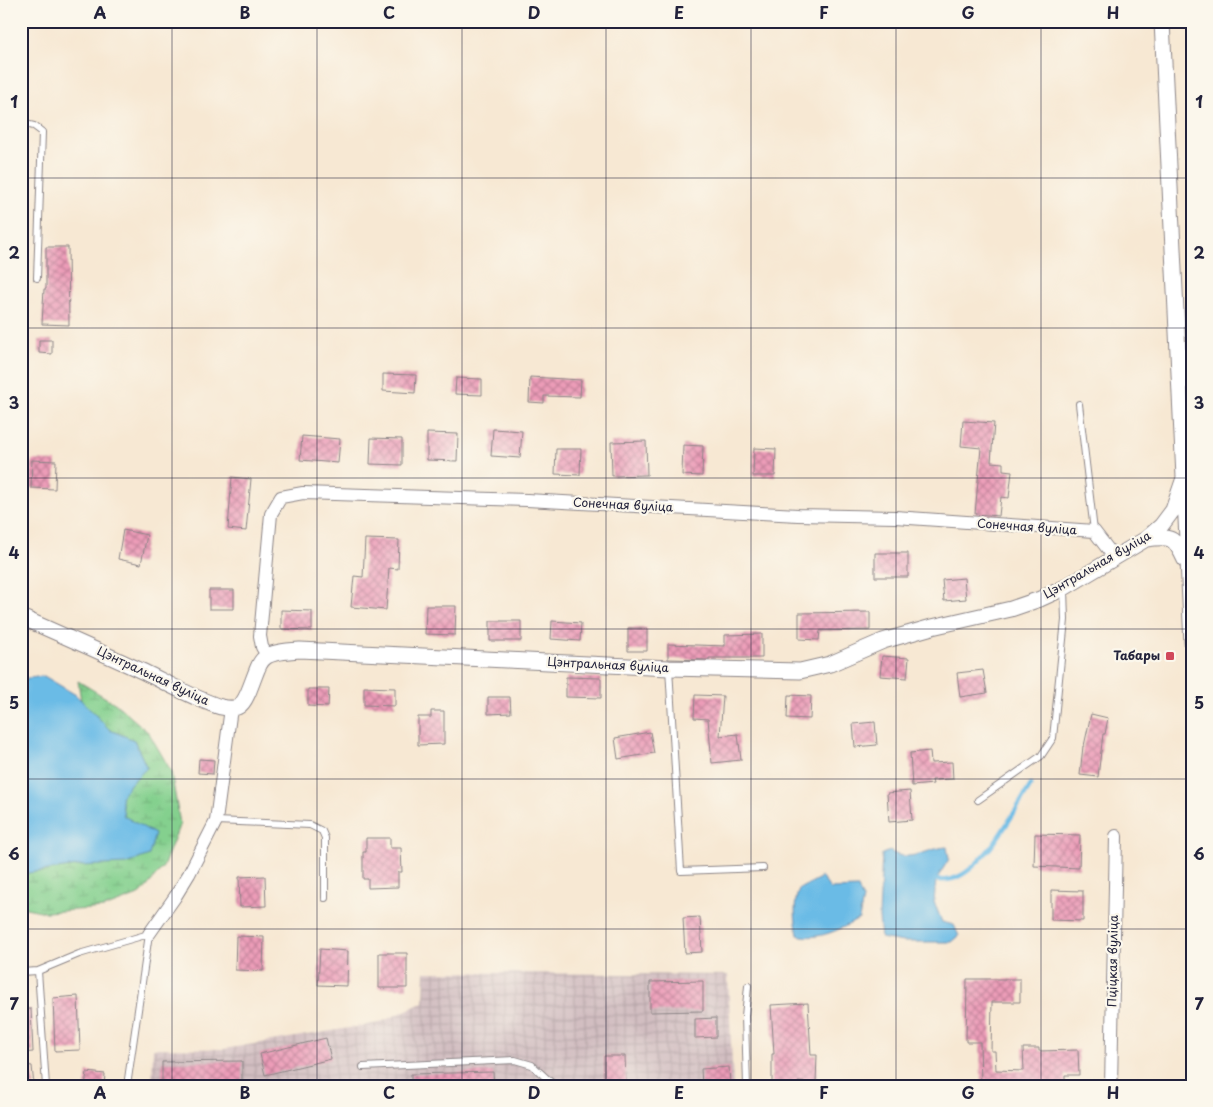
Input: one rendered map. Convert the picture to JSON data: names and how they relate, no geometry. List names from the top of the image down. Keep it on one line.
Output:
{"streets":{"street":["Сонечная вуліца","Цэнтральная вуліца","Пціцкая вуліца"]},"crossings":[["Сонечная вуліца","Цэнтральная вуліца"]],"places":{"transit":["Табары"]},"grid":{"columns":["A","B","C","D","E","F","G","H"],"rows":["1","2","3","4","5","6","7"]}}
